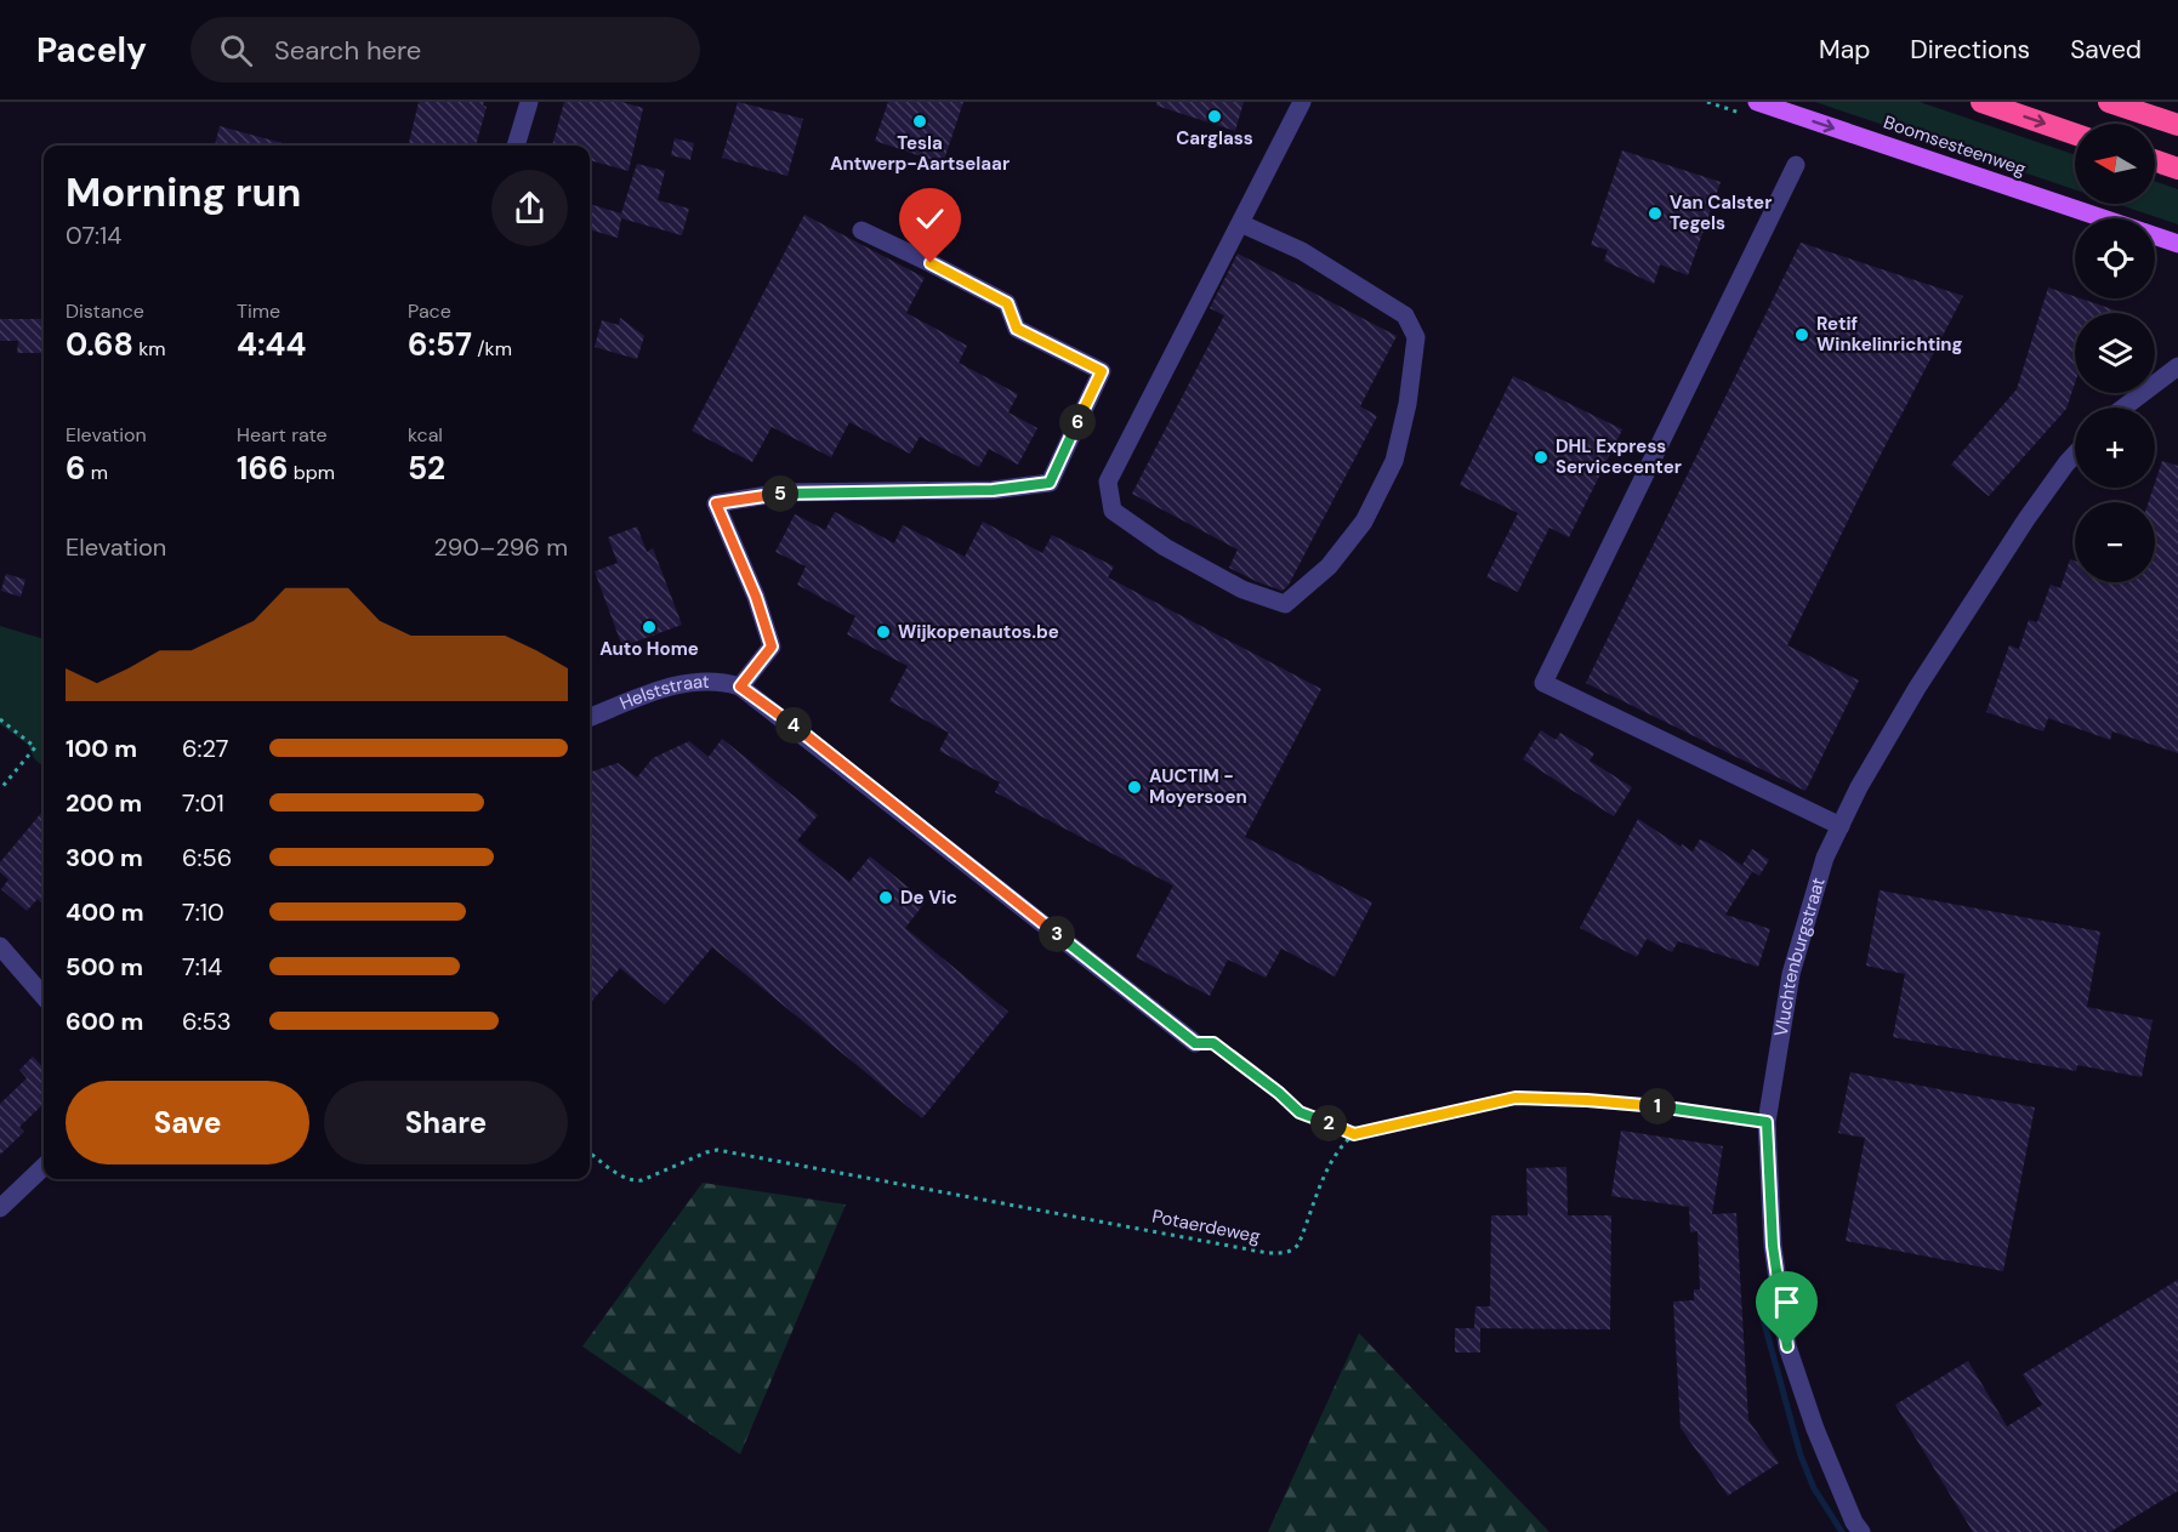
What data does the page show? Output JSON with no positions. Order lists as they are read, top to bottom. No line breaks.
{"streets":{"main road":["Boomsesteenweg"],"street":["Helststraat","Vluchtenburgstraat"],"path":["Potaerdeweg"]},"one_way":["Boomsesteenweg"],"places":["Carglass","Tesla Antwerp-Aartselaar","Van Calster Tegels","Retif Winkelinrichting","DHL Express Servicecenter","Auto Home","Wijkopenautos.be","AUCTIM - Moyersoen","De Vic"],"north":"left","page":{"header":"Pacely","search":"Search here","nav":["Map","Directions","Saved"],"map_buttons":["+","−"],"heading":["Morning run","07:14"],"stats":[["Distance","0.68 km"],["Time","4:44"],["Pace","6:57 /km"],["Elevation","6 m"],["Heart rate","166 bpm"],["kcal","52"]],"pins":["6","5","4","3","1","2"],"chart":["Elevation","290–296 m"],"list":[{"name":"100 m","note":"6:27"},{"name":"200 m","note":"7:01"},{"name":"300 m","note":"6:56"},{"name":"400 m","note":"7:10"},{"name":"500 m","note":"7:14"},{"name":"600 m","note":"6:53"}],"buttons":["Save","Share"]}}
